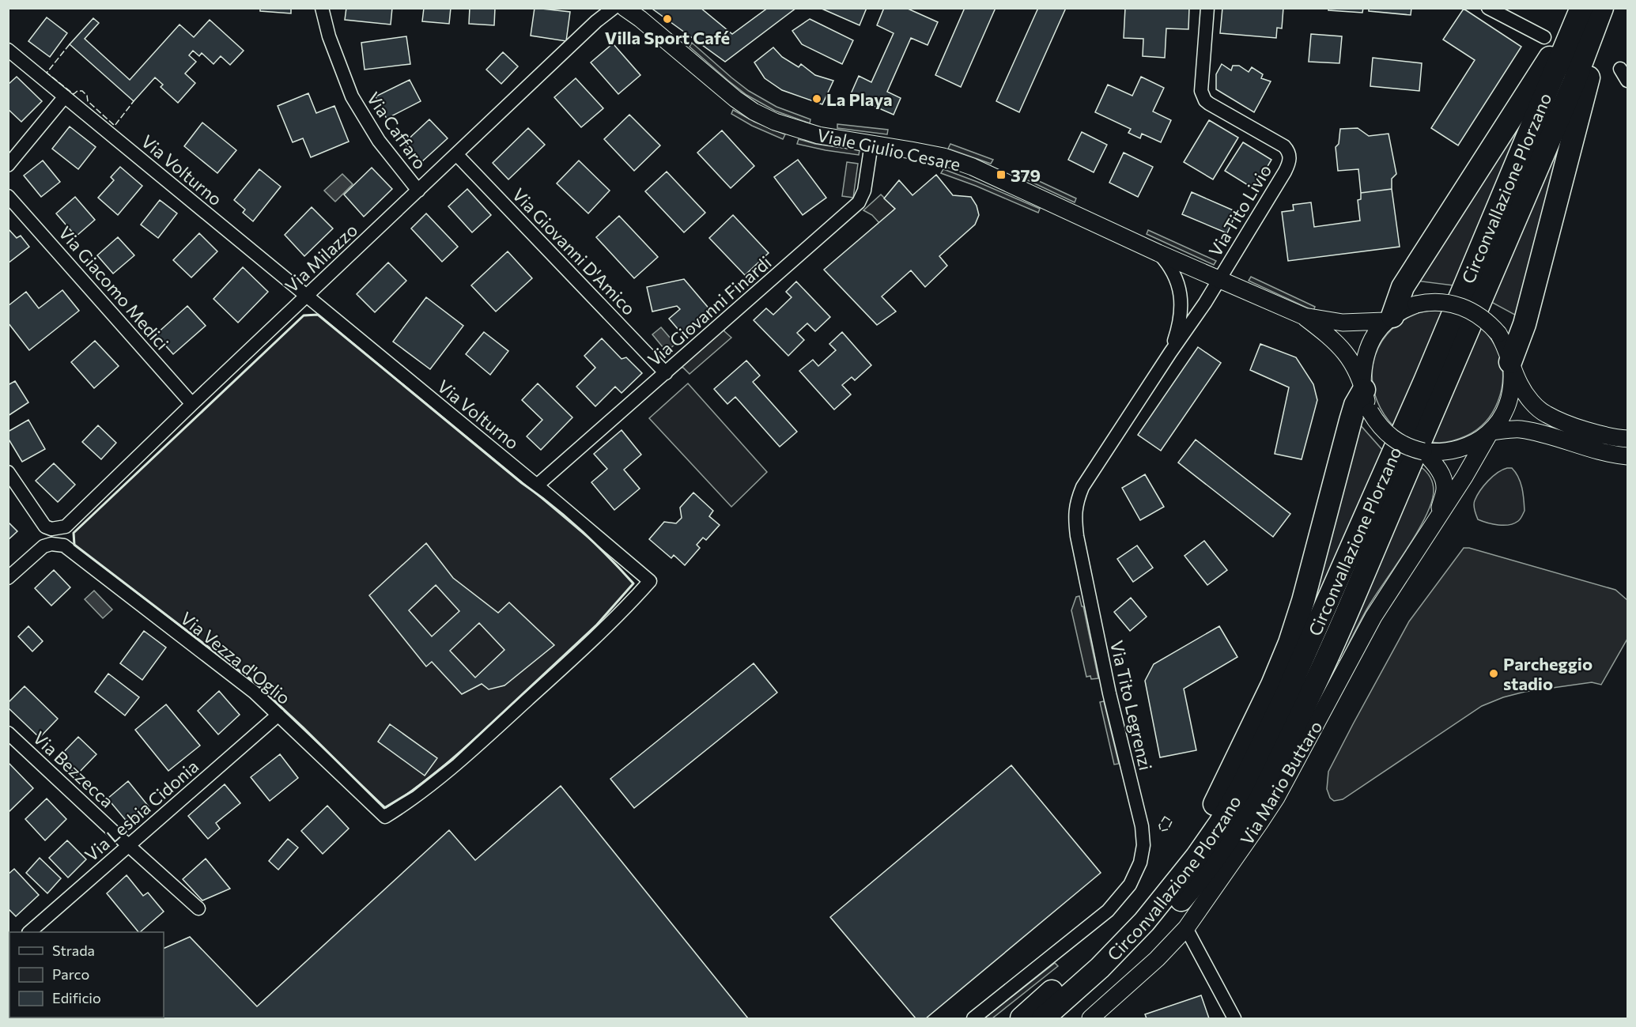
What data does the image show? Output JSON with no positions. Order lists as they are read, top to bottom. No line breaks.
{"streets":{"highway":["Circonvallazione Plorzano"],"street":["Via Caffaro","Viale Giulio Cesare","Via Volturno","Via Tito Livio","Via Giovanni D'Amico","Via Milazzo","Via Giacomo Medici","Via Giovanni Finardi","Via Vezza d'Oglio","Via Tito Legrenzi","Via Bezzecca","Via Mario Buttaro","Via Lesbia Cidonia"]},"crossings":[["Via Caffaro","Via Milazzo"],["Viale Giulio Cesare","Via Tito Livio"],["Viale Giulio Cesare","Via Giovanni Finardi"],["Viale Giulio Cesare","Via Tito Legrenzi"],["Viale Giulio Cesare","Via Mario Buttaro"],["Via Volturno","Via Milazzo"],["Via Volturno","Via Giovanni Finardi"],["Via Volturno","Via Vezza d'Oglio"],["Via Tito Livio","Via Tito Legrenzi"],["Via Giovanni D'Amico","Via Milazzo"],["Via Giovanni D'Amico","Via Giovanni Finardi"],["Via Milazzo","Via Giacomo Medici"],["Via Vezza d'Oglio","Via Lesbia Cidonia"],["Via Bezzecca","Via Lesbia Cidonia"]],"places":{"other":["Villa Sport Café","La Playa","Parcheggio stadio"],"transit":["379"]},"legend":["Strada","Parco","Edificio"]}
